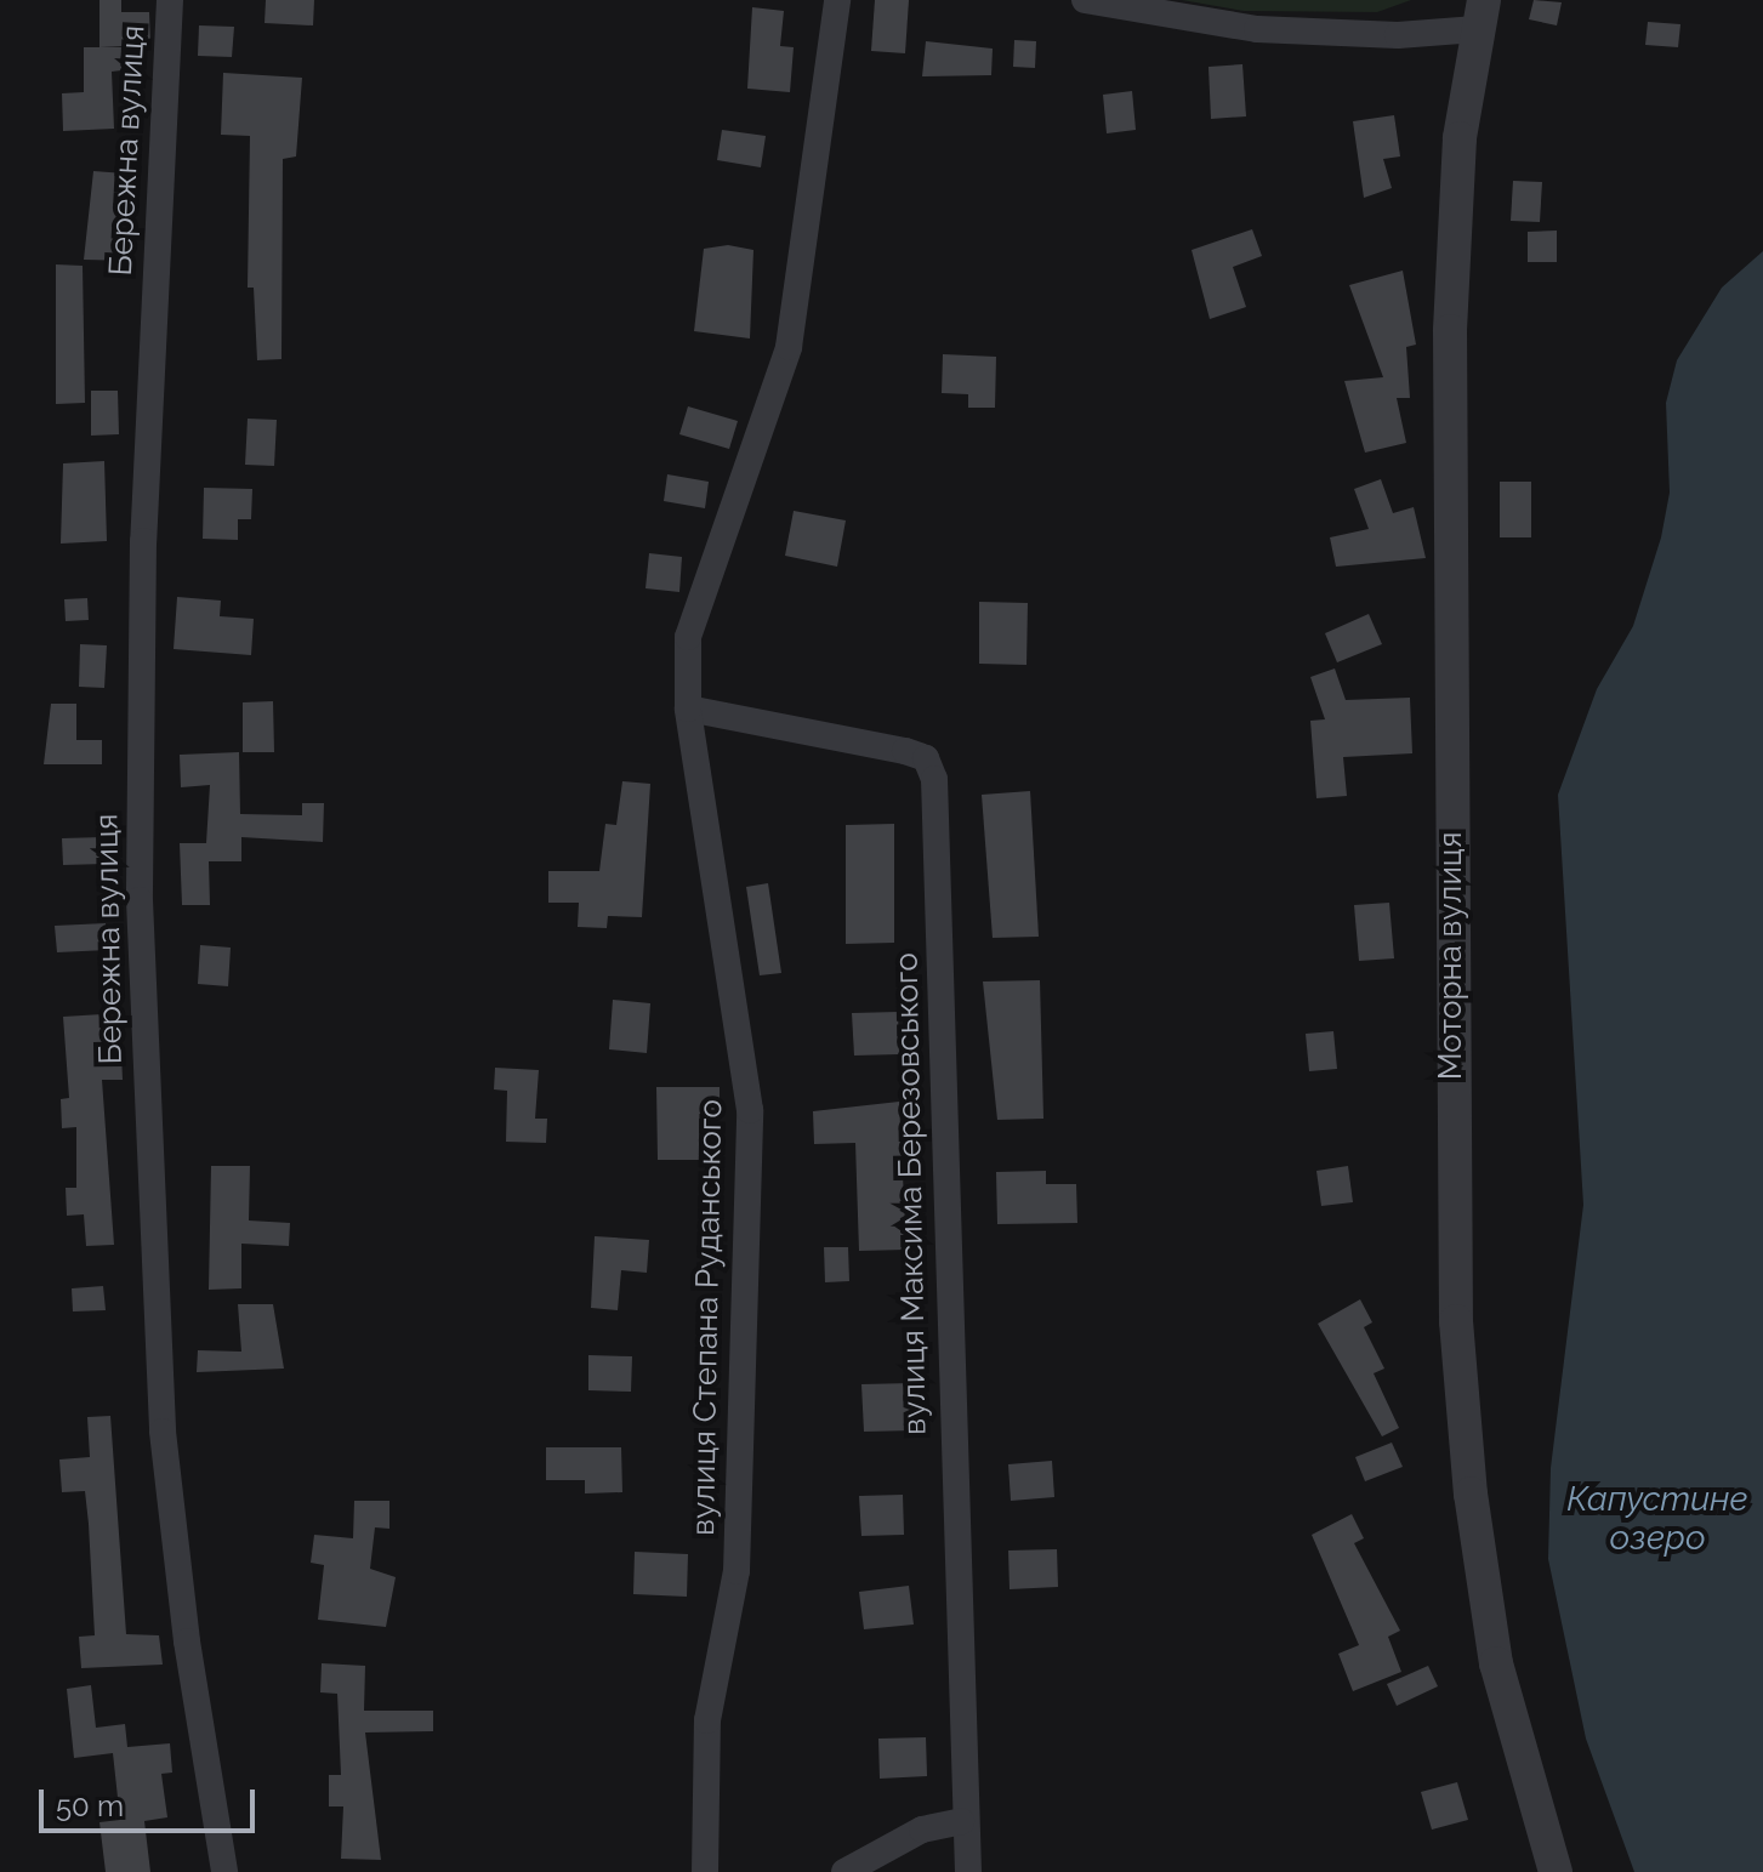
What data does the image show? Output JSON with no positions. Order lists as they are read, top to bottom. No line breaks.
{"streets":{"street":["Бережна вулиця","Моторна вулиця","вулиця Максима Березовського","вулиця Степана Руданського"]},"crossings":[["вулиця Максима Березовського","вулиця Степана Руданського"]],"water":["Капустине озеро"],"scale_bar":"50 m"}
